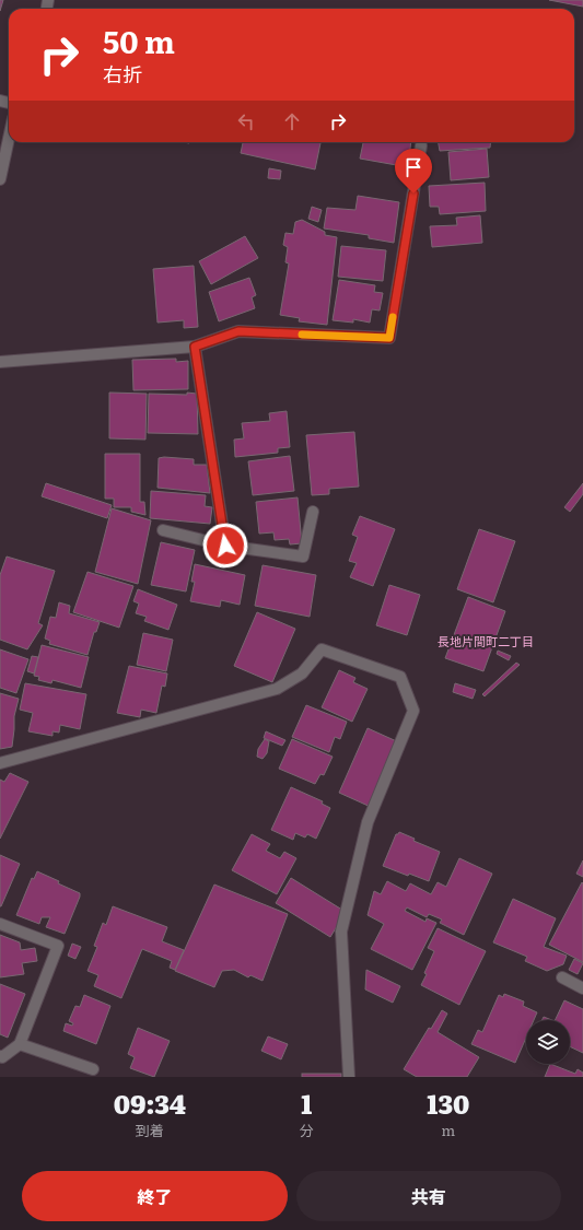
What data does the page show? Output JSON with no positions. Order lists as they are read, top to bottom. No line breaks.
{"districts":["長地片間町二丁目"],"page":{"turn":["50 m","右折"],"eta":["09:34","到着","1","分","130","m"],"buttons":["終了","共有"]}}
